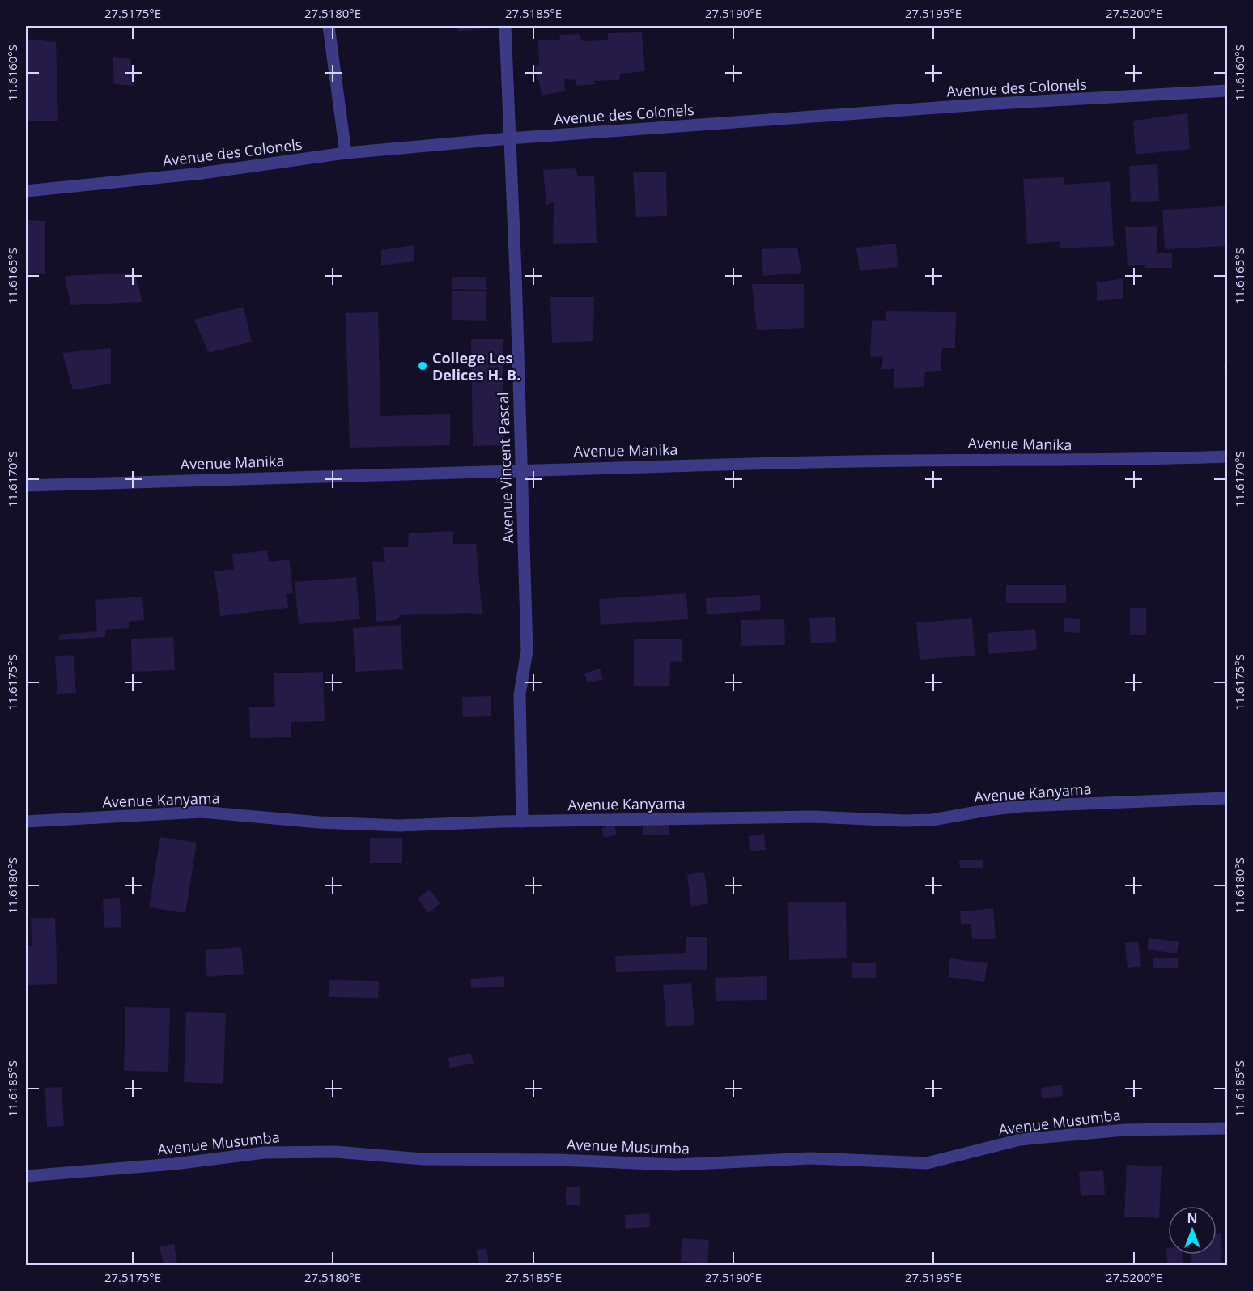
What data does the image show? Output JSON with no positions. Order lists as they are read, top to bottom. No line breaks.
{"streets":{"street":["Avenue des Colonels","Avenue Manika","Avenue Vincent Pascal","Avenue Kanyama","Avenue Musumba"]},"crossings":[["Avenue des Colonels","Avenue Vincent Pascal"],["Avenue Manika","Avenue Vincent Pascal"],["Avenue Vincent Pascal","Avenue Kanyama"]],"places":["College Les Delices H. B."],"north":"top","coordinates":["27.5175°E","27.5180°E","27.5185°E","27.5190°E","27.5195°E","27.5200°E","11.6160°S","11.6165°S","11.6170°S","11.6175°S","11.6180°S","11.6185°S"]}
